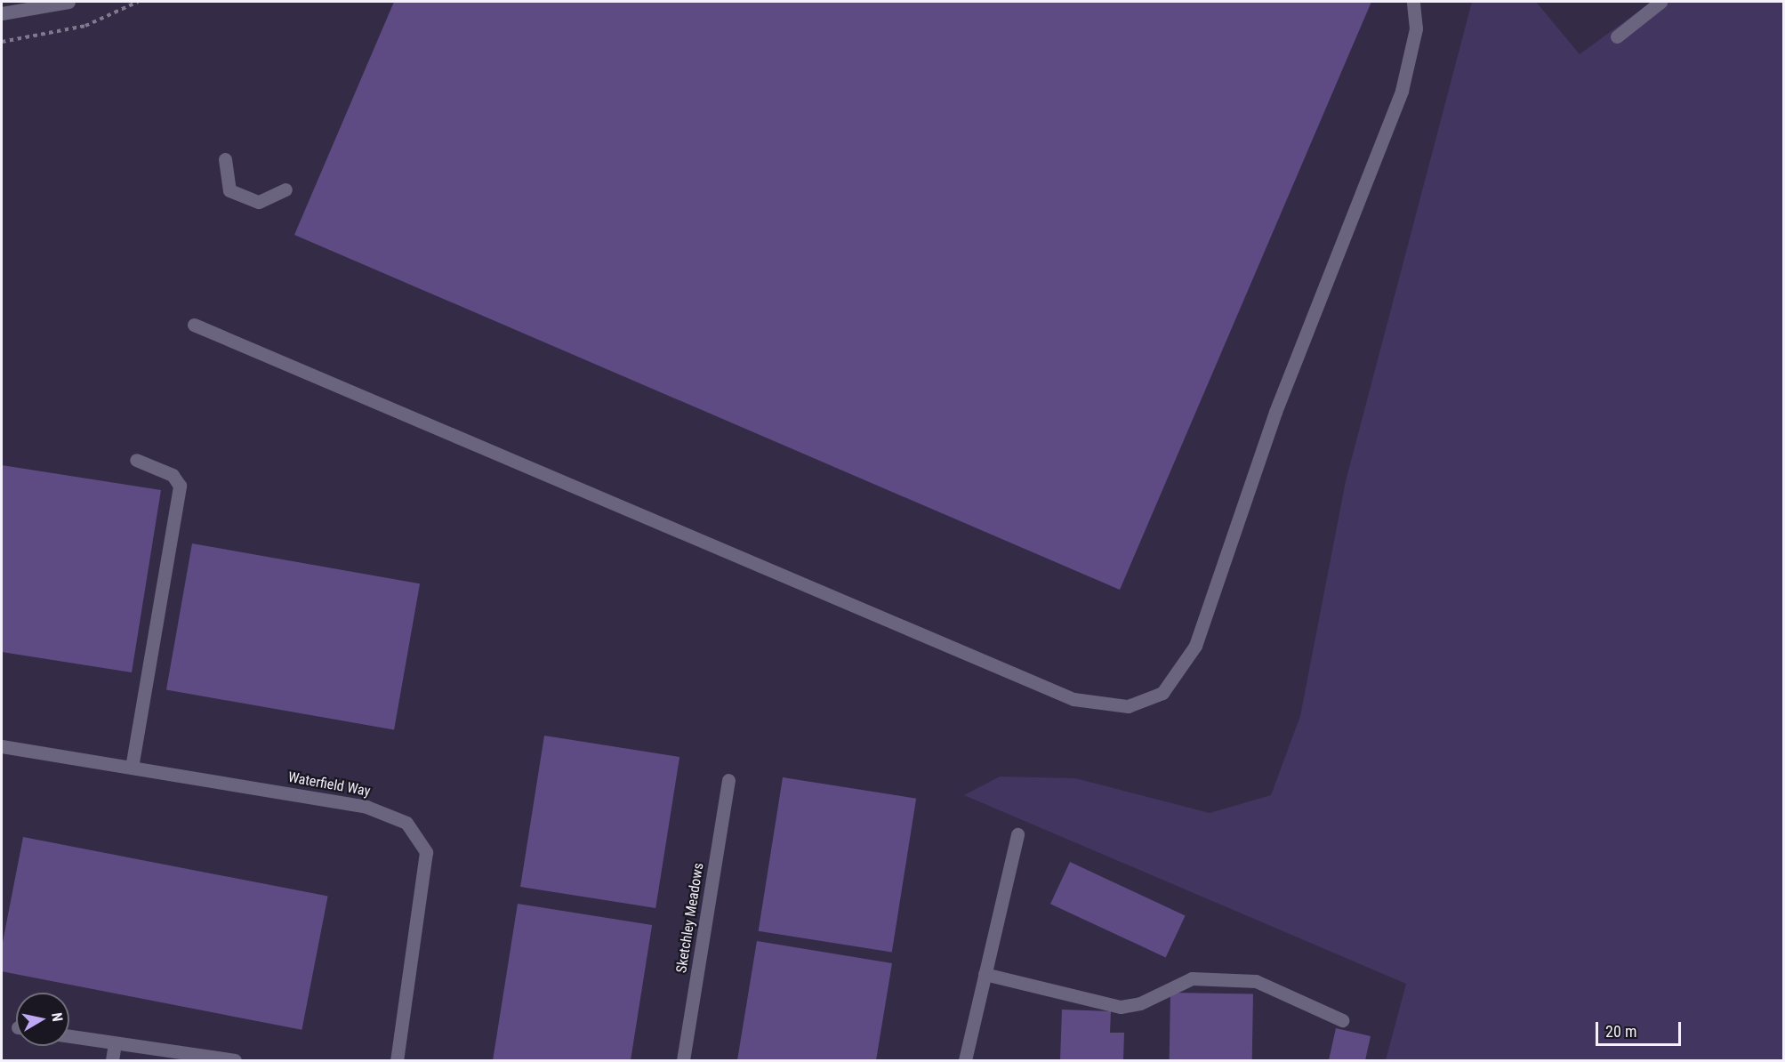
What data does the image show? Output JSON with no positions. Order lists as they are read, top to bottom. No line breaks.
{"streets":{"street":["Waterfield Way","Sketchley Meadows"]},"scale_bar":"20 m","north":"right"}
